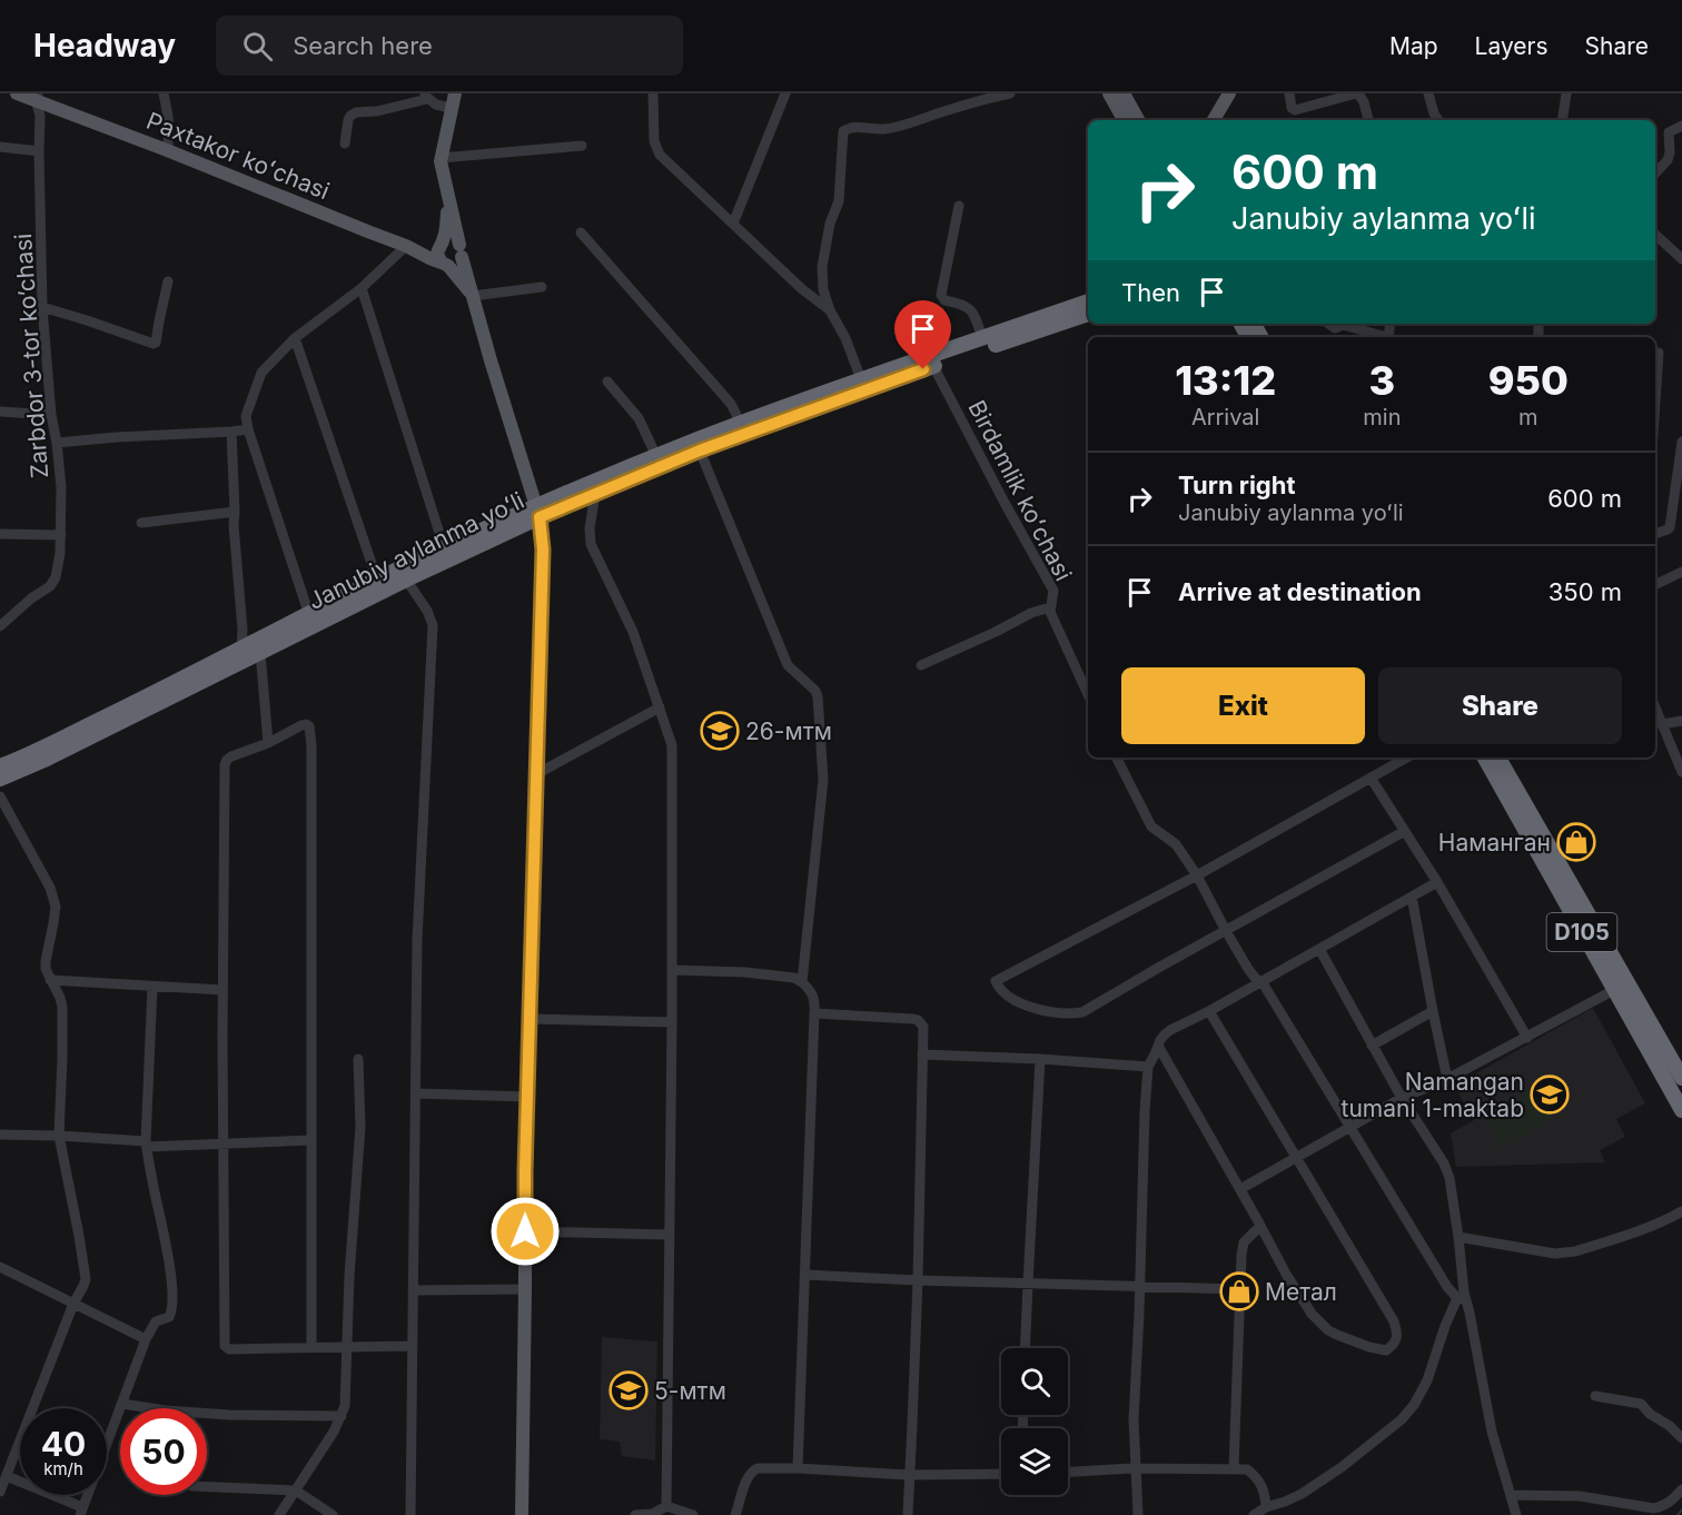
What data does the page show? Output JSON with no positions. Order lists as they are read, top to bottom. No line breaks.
{"streets":{"highway":["Janubiy aylanma yoʻli","D105"],"main road":["Paxtakor koʻchasi"],"street":["Zarbdor 3-tor koʼchasi","Birdamlik koʻchasi"]},"crossings":[["Paxtakor koʻchasi","Zarbdor 3-tor koʼchasi"],["Birdamlik koʻchasi","Janubiy aylanma yoʻli"]],"places":{"school or university":["26-мтм","Namangan tumani 1-maktab","5-мтм"],"shop":["Наманган","Метал"]},"page":{"header":"Headway","search":"Search here","nav":["Map","Layers","Share"],"turn":["600 m","Janubiy aylanma yoʻli"],"then":"Then","eta":["13:12","Arrival","3","min","950","m"],"list":[{"name":"Turn right","note":"Janubiy aylanma yoʻli","value":"600 m"},{"name":"Arrive at destination","value":"350 m"}],"buttons":["Exit","Share"],"speed":"40 km/h","limit":"50"}}
